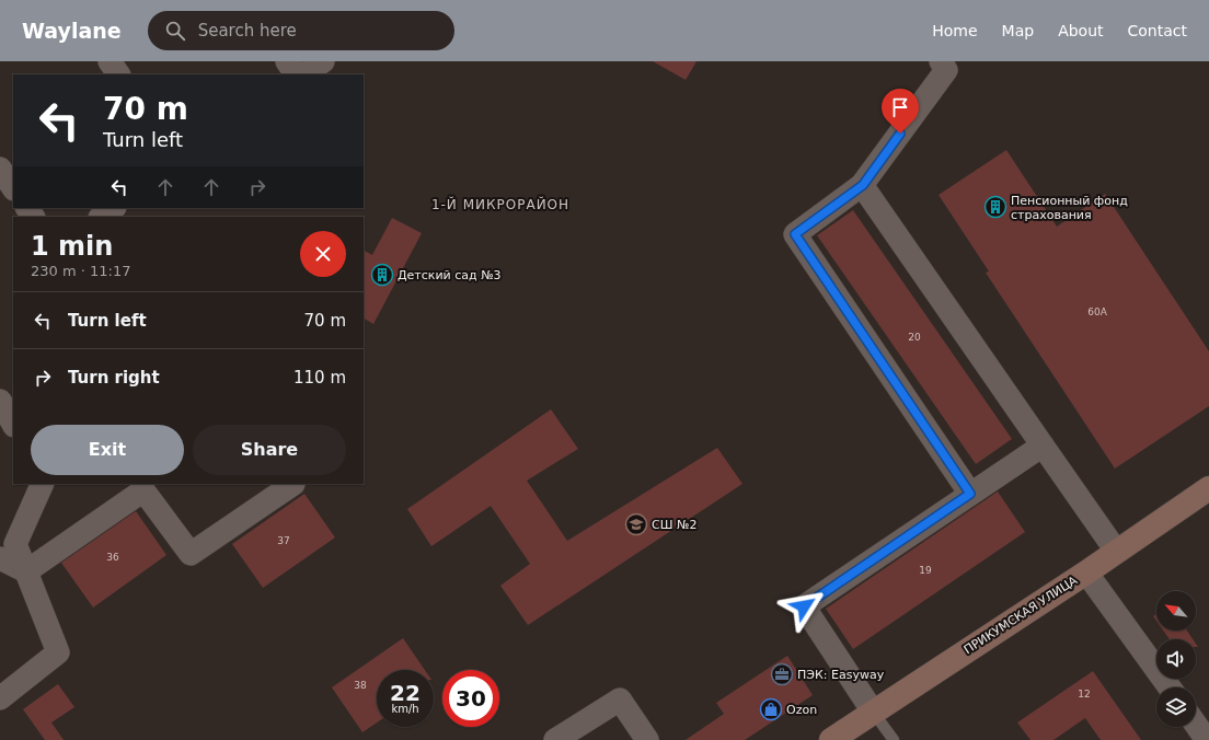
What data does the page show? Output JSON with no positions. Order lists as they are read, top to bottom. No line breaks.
{"streets":{"main road":["ПРИКУМСКАЯ УЛИЦА"]},"districts":["1-Й МИКРОРАЙОН"],"places":{"building":["Пенсионный фонд страхования","Детский сад №3"],"school or university":["СШ №2"],"office":["ПЭК: Easyway"],"shop":["Ozon"]},"house_numbers":["60А","20","37","36","19","38","12"],"north":"top left","page":{"header":"Waylane","search":"Search here","nav":["Home","Map","About","Contact"],"turn":["70 m","Turn left"],"heading":["1 min","230 m · 11:17"],"list":[{"name":"Turn left","value":"70 m"},{"name":"Turn right","value":"110 m"}],"buttons":["Exit","Share"],"speed":"22 km/h","limit":"30"}}
